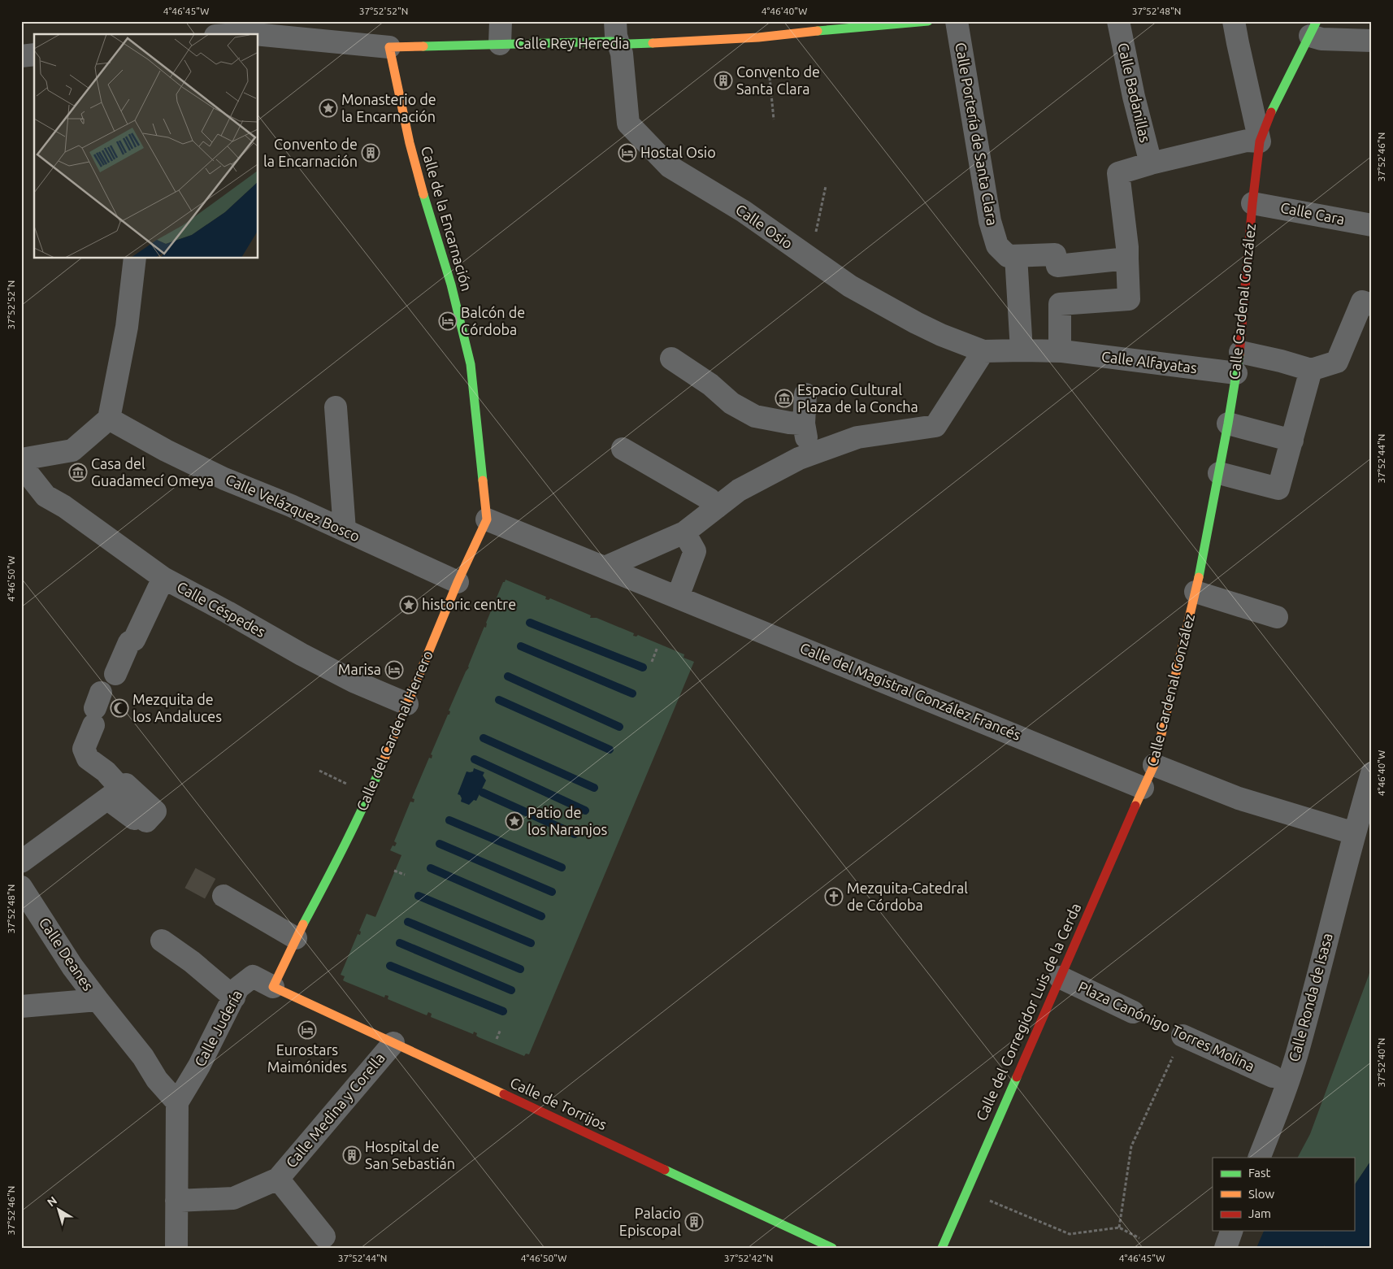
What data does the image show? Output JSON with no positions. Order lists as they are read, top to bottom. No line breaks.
{"streets":{"street":["Calle Rey Heredia","Calle Badanillas","Calle Portería de Santa Clara","Calle Cara","Calle de la Encarnación","Calle Osio","Calle Cardenal González","Calle Alfayatas","Calle Velázquez Bosco","Calle Céspedes","Calle del Magistral González Francés","Calle del Cardenal Herrero","Calle Deanes","Calle Ronda de Isasa","Calle del Corregidor Luis de la Cerda","Plaza Canónigo Torres Molina","Calle Judería","Calle de Torrijos","Calle Medina y Corella"]},"crossings":[["Calle Rey Heredia","Calle de la Encarnación"],["Calle Rey Heredia","Calle Osio"],["Calle Cara","Calle Cardenal González"],["Calle de la Encarnación","Calle del Magistral González Francés"],["Calle de la Encarnación","Calle del Cardenal Herrero"],["Calle Osio","Calle Alfayatas"],["Calle Cardenal González","Calle Alfayatas"],["Calle Cardenal González","Calle del Magistral González Francés"],["Calle Cardenal González","Calle del Corregidor Luis de la Cerda"],["Calle Velázquez Bosco","Calle del Cardenal Herrero"],["Calle Céspedes","Calle del Cardenal Herrero"],["Calle del Magistral González Francés","Calle del Cardenal Herrero"],["Calle del Magistral González Francés","Calle del Corregidor Luis de la Cerda"],["Calle del Cardenal Herrero","Calle Judería"],["Calle del Cardenal Herrero","Calle de Torrijos"],["Calle Deanes","Calle Judería"],["Calle del Corregidor Luis de la Cerda","Plaza Canónigo Torres Molina"],["Calle Judería","Calle de Torrijos"],["Calle de Torrijos","Calle Medina y Corella"]],"places":{"building":["Convento de Santa Clara","Convento de la Encarnación","Hospital de San Sebastián","Palacio Episcopal"],"place":["Monasterio de la Encarnación","historic centre","Patio de los Naranjos"],"hotel":["Hostal Osio","Balcón de Córdoba","Marisa","Eurostars Maimónides"],"museum":["Espacio Cultural Plaza de la Concha","Casa del Guadamecí Omeya"],"mosque":["Mezquita de los Andaluces"],"church":["Mezquita-Catedral de Córdoba"]},"legend":["Fast","Slow","Jam"],"north":"top left","coordinates":["4°46'45\"W","37°52'52\"N","4°46'40\"W","37°52'48\"N","37°52'46\"N","37°52'44\"N","4°46'50\"W","37°52'40\"N","37°52'42\"N"]}
